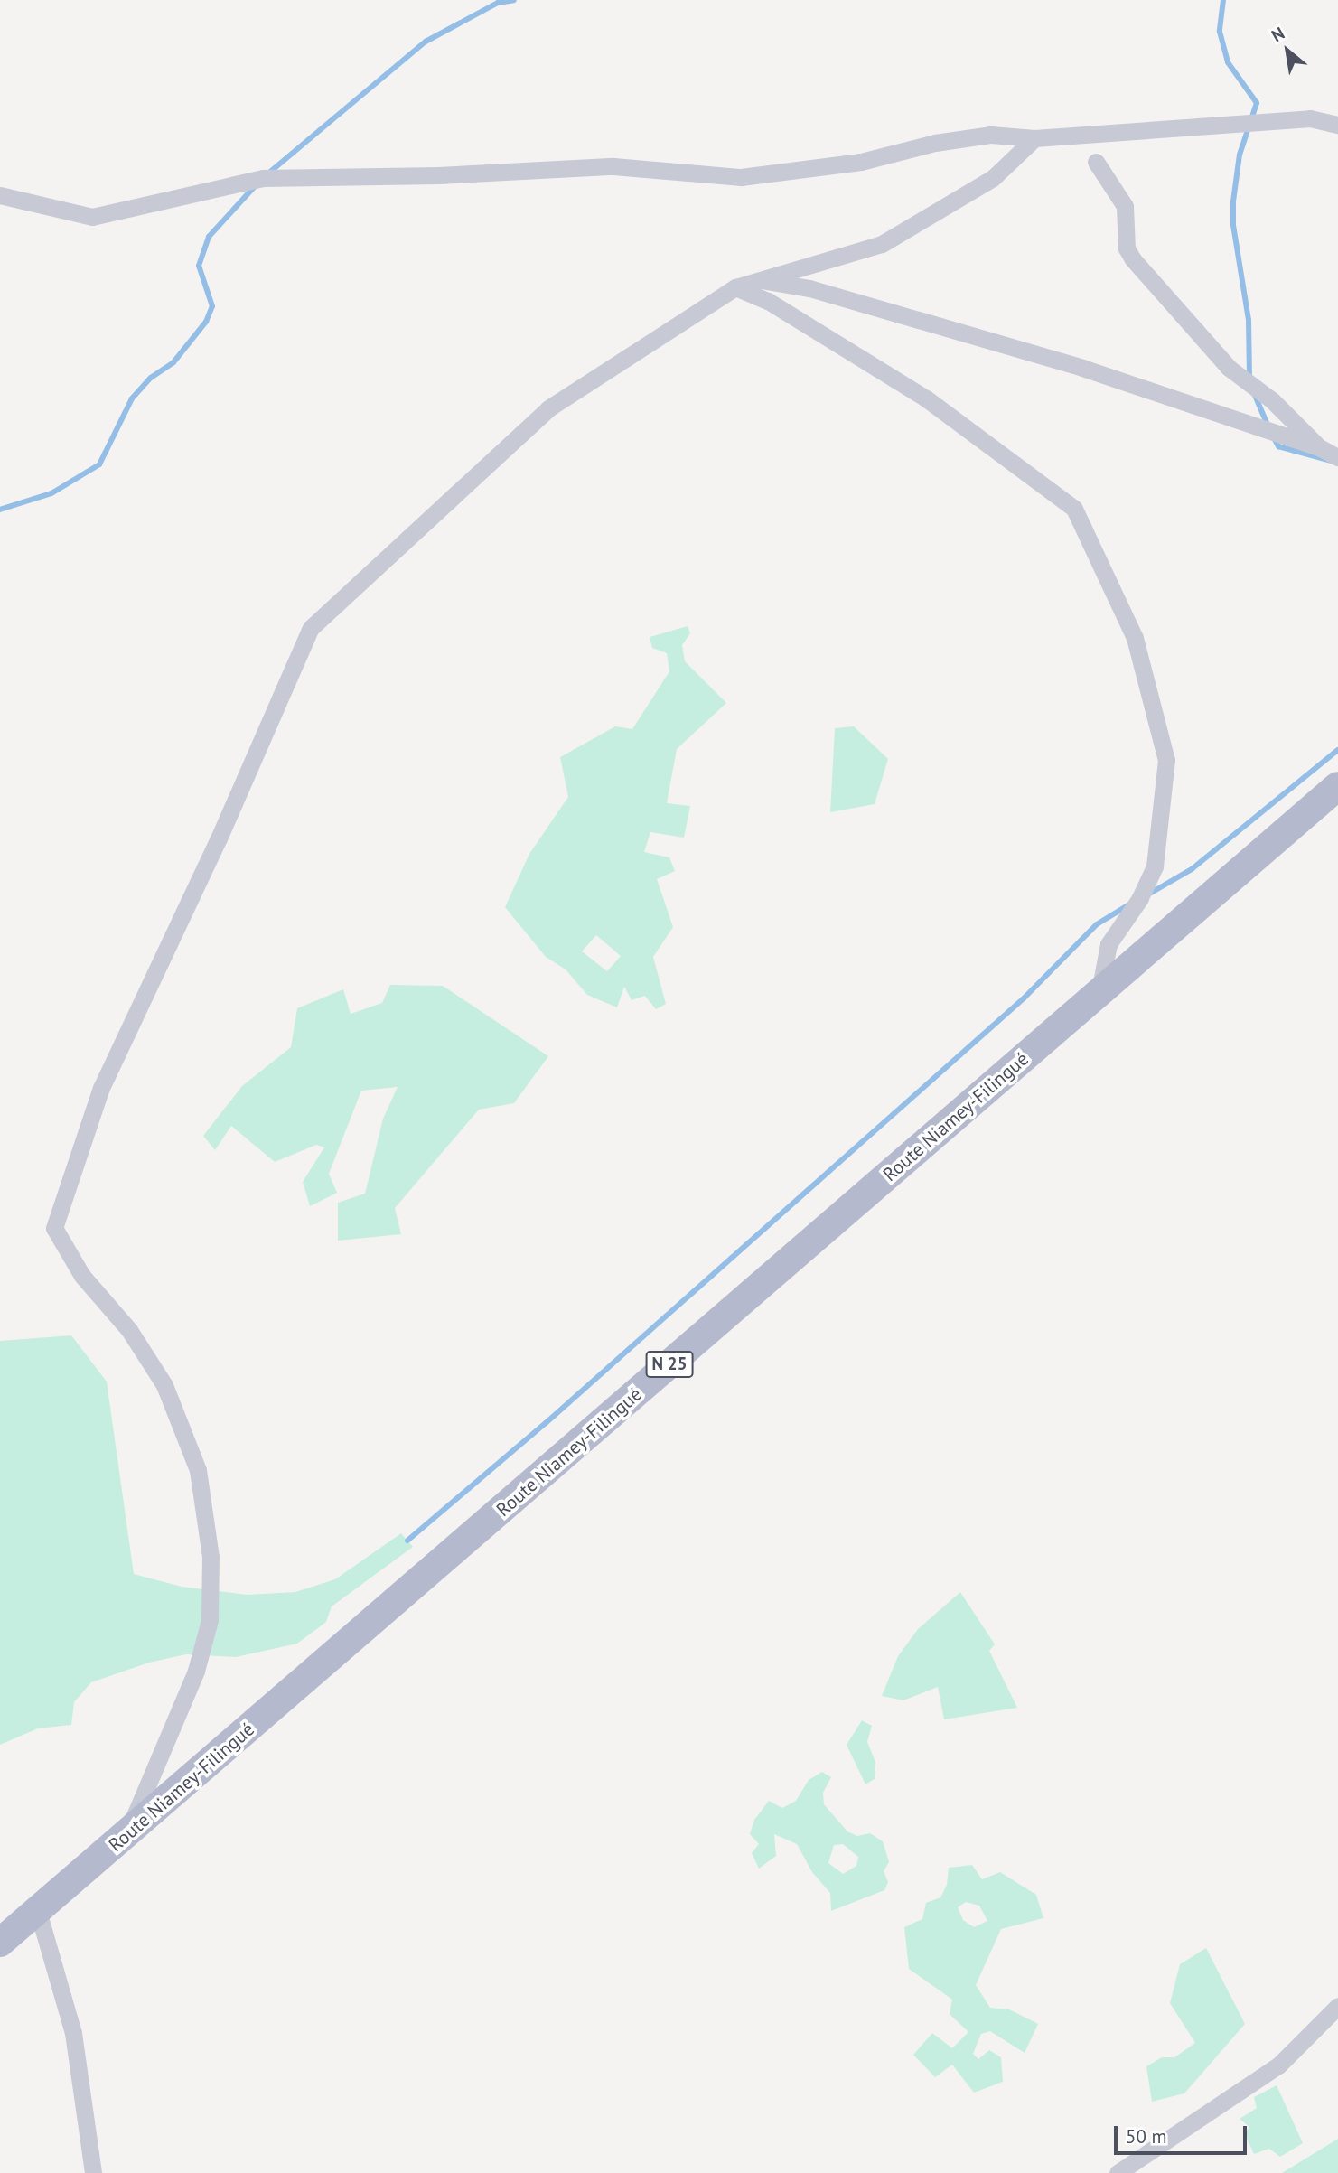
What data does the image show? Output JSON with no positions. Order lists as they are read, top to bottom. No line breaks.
{"streets":{"main road":["Route Niamey-Filingué","N 25"]},"scale_bar":"50 m","north":"top left"}
